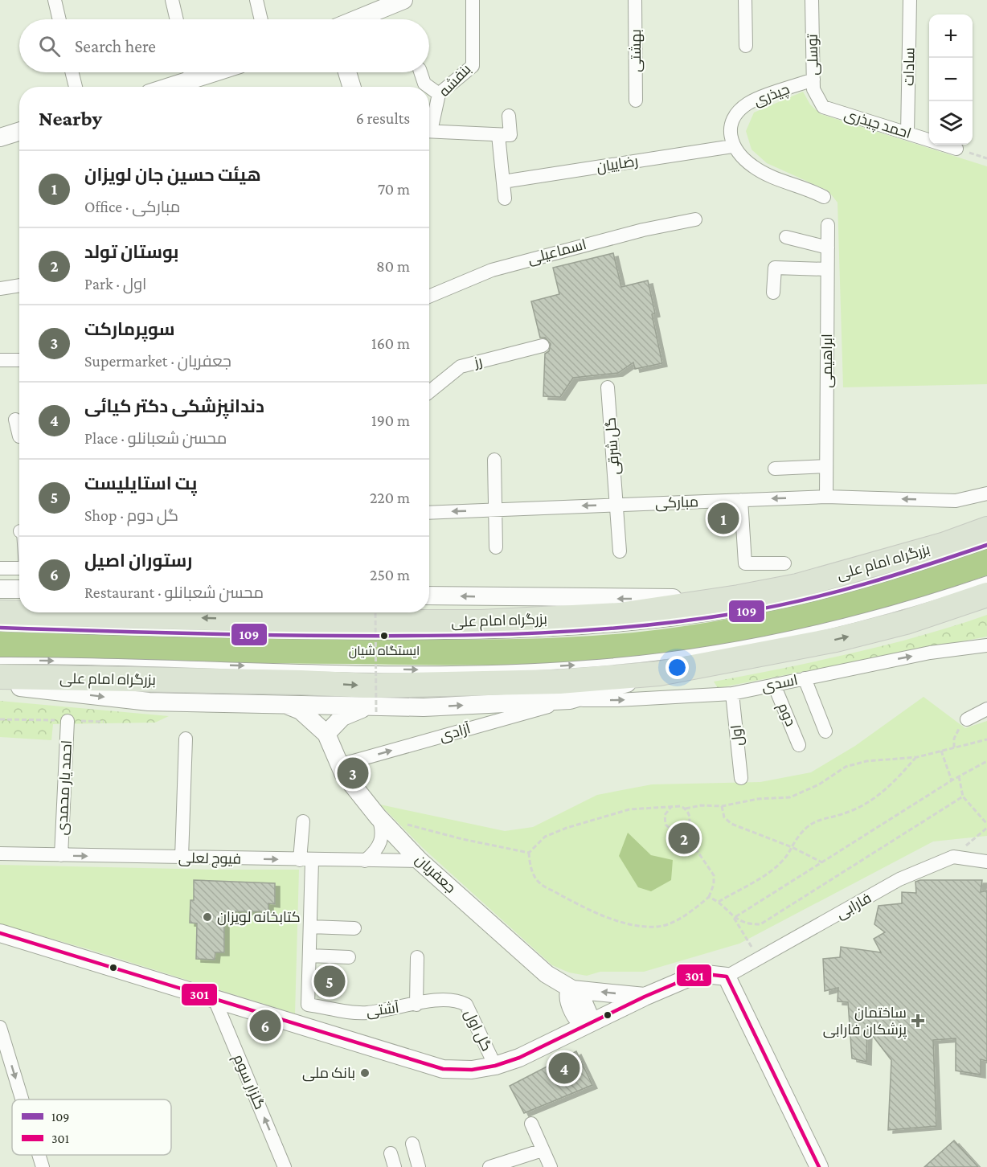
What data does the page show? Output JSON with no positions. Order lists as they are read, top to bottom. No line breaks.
{"streets":{"highway":["بزرگراه امام علی"],"main road":["جعفریان"],"street":["بهشتی","توسلی","سادات","بنفشه","چیذری","احمد چیذری","رضاییان","اسماعیلی","ابراهیمی","رز","گل شرقی","مبارکی","اسدی","دوم","آزادی","اول","احمد یار محمدی","فیوج لعلی","فارابی","آشتی","گل اول","گلزار سوم"]},"crossings":[["توسلی","چیذری"],["توسلی","احمد چیذری"],["سادات","احمد چیذری"],["چیذری","رضاییان"],["ابراهیمی","مبارکی"],["گل شرقی","مبارکی"],["اسدی","دوم"],["اسدی","آزادی"],["اسدی","اول"],["آزادی","جعفریان"],["احمد یار محمدی","فیوج لعلی"],["فیوج لعلی","جعفریان"],["آشتی","گل اول"]],"one_way":["مبارکی","اسدی","آزادی","فیوج لعلی","گلزار سوم"],"places":{"other":["ایستگاه شیان","کتابخانه لویزان","بانک ملی"],"health":["ساختمان پزشکان فارابی"]},"lines":["transit line 109","transit line 301"],"legend":["109","301"],"page":{"map_buttons":["+","−"],"search":"Search here","heading":["Nearby","6 results"],"list":[{"mark":"1","name":"هیئت حسین جان لویزان","note":"Office · مبارکی","value":"70 m"},{"mark":"2","name":"بوستان تولد","note":"Park · اول","value":"80 m"},{"mark":"3","name":"سوپرمارکت","note":"Supermarket · جعفریان","value":"160 m"},{"mark":"4","name":"دندانپزشکی دکتر کیائی","note":"Place · محسن شعبانلو","value":"190 m"},{"mark":"5","name":"پت استایلیست","note":"Shop · گل دوم","value":"220 m"},{"mark":"6","name":"رستوران اصیل","note":"Restaurant · محسن شعبانلو","value":"250 m"}],"pins":["1","3","2","5","6","4"]}}
